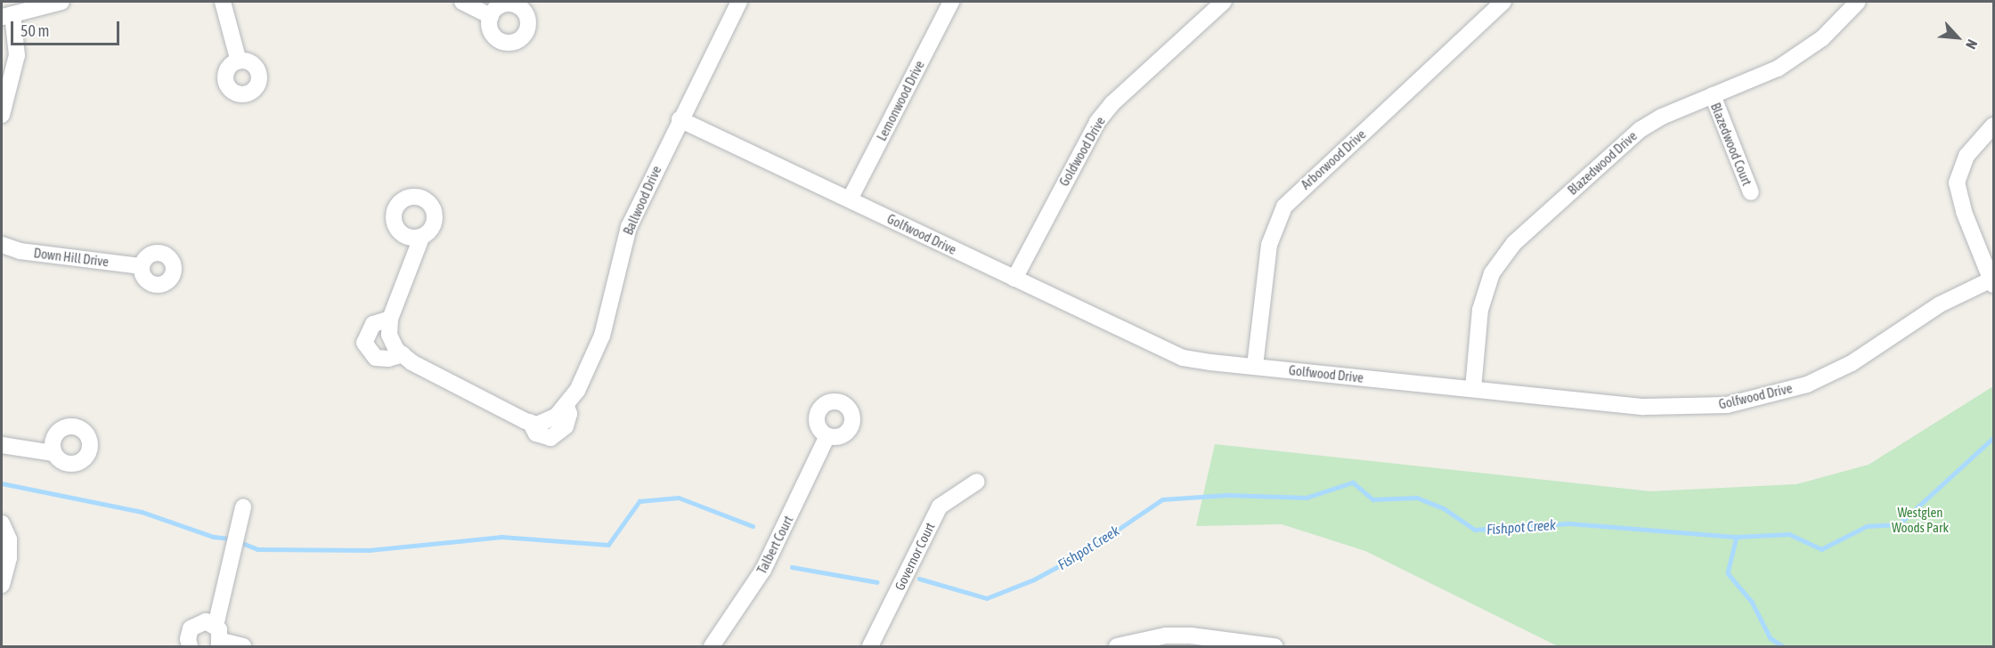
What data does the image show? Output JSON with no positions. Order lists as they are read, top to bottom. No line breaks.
{"streets":{"street":["Lemonwood Drive","Blazedwood Court","Goldwood Drive","Arborwood Drive","Blazedwood Drive","Ballwood Drive","Golfwood Drive","Down Hill Drive","Talbert Court","Governor Court"]},"crossings":[["Lemonwood Drive","Golfwood Drive"],["Blazedwood Court","Blazedwood Drive"],["Goldwood Drive","Golfwood Drive"],["Arborwood Drive","Golfwood Drive"],["Blazedwood Drive","Golfwood Drive"],["Ballwood Drive","Golfwood Drive"]],"water":["Fishpot Creek"],"parks":["Westglen Woods Park"],"scale_bar":"50 m","north":"bottom right"}
